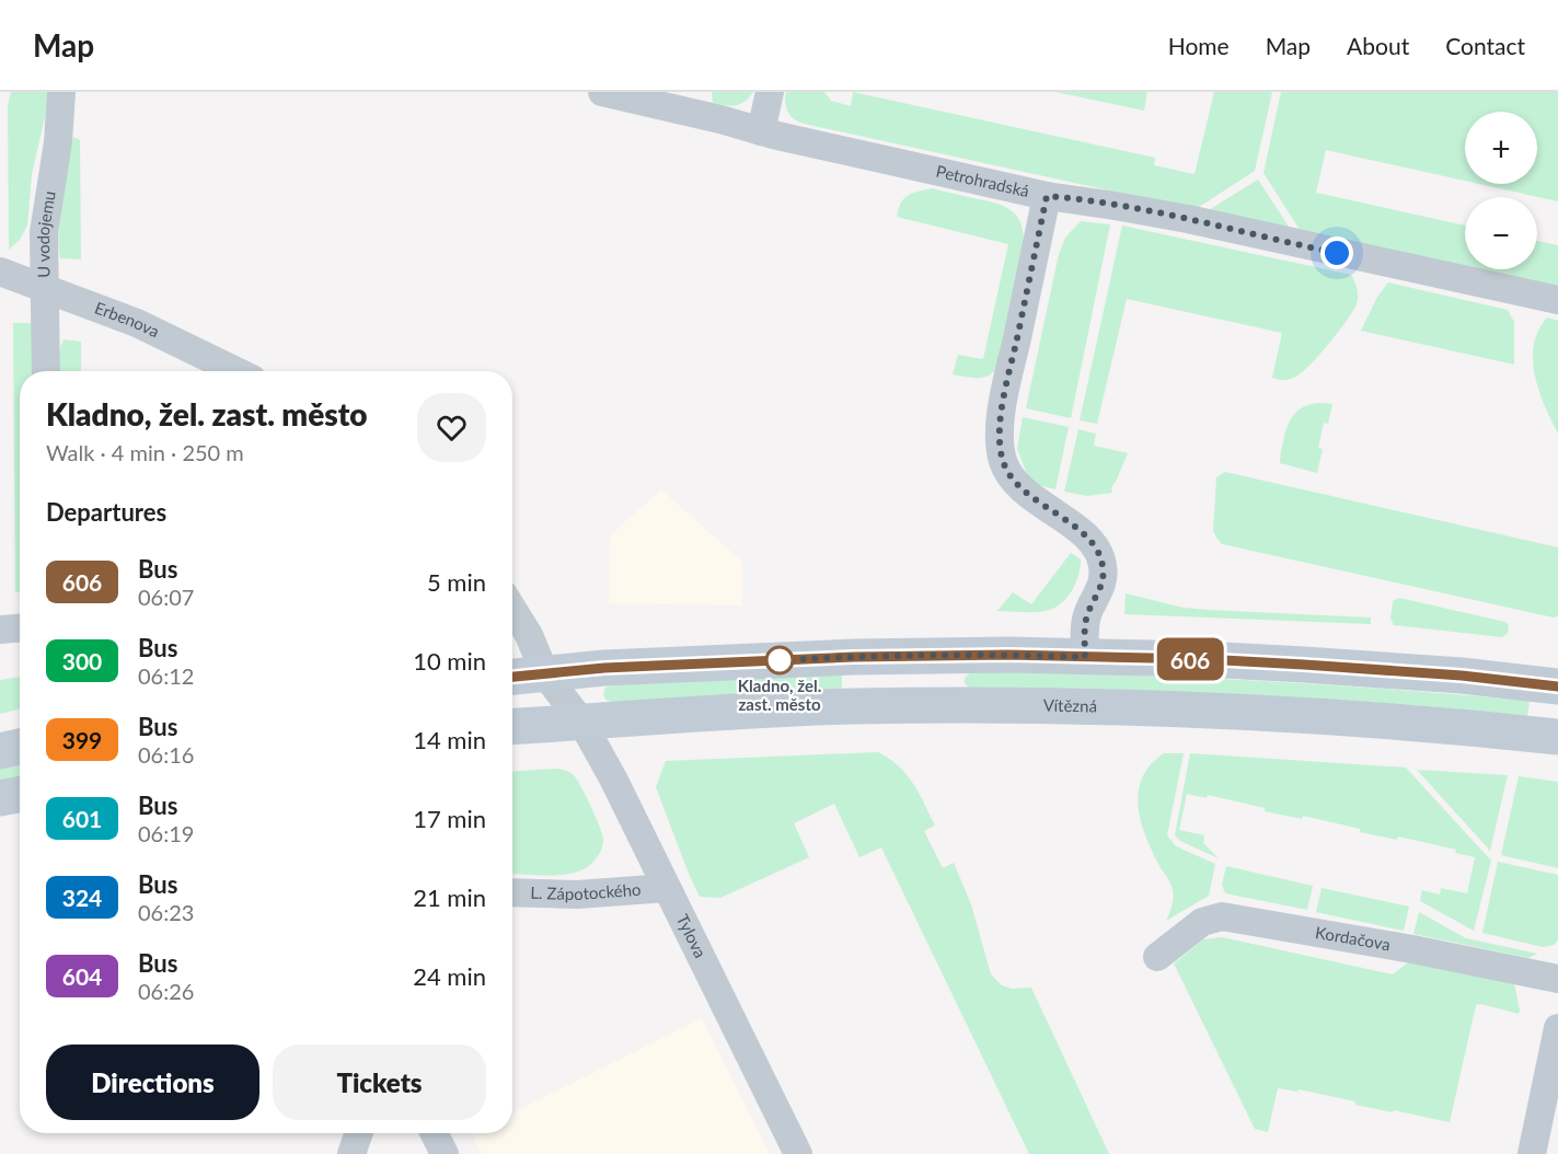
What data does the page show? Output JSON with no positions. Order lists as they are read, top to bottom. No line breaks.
{"streets":{"main road":["Vítězná"],"street":["Petrohradská","U vodojemu","Erbenova","L. Zápotockého","Tylova","Kordačova"]},"crossings":[["U vodojemu","Erbenova"],["Vítězná","Tylova"],["L. Zápotockého","Tylova"]],"places":["Kladno, žel. zast. město"],"lines":["bus line 606"],"page":{"header":"Map","nav":["Home","Map","About","Contact"],"on_map":"606","map_buttons":["+","−"],"heading":[["Kladno, žel. zast. město","Walk · 4 min · 250 m"],"Departures"],"list":[{"mark":"606","name":"Bus","note":"06:07","value":"5 min"},{"mark":"300","name":"Bus","note":"06:12","value":"10 min"},{"mark":"399","name":"Bus","note":"06:16","value":"14 min"},{"mark":"601","name":"Bus","note":"06:19","value":"17 min"},{"mark":"324","name":"Bus","note":"06:23","value":"21 min"},{"mark":"604","name":"Bus","note":"06:26","value":"24 min"}],"buttons":["Directions","Tickets"]}}
